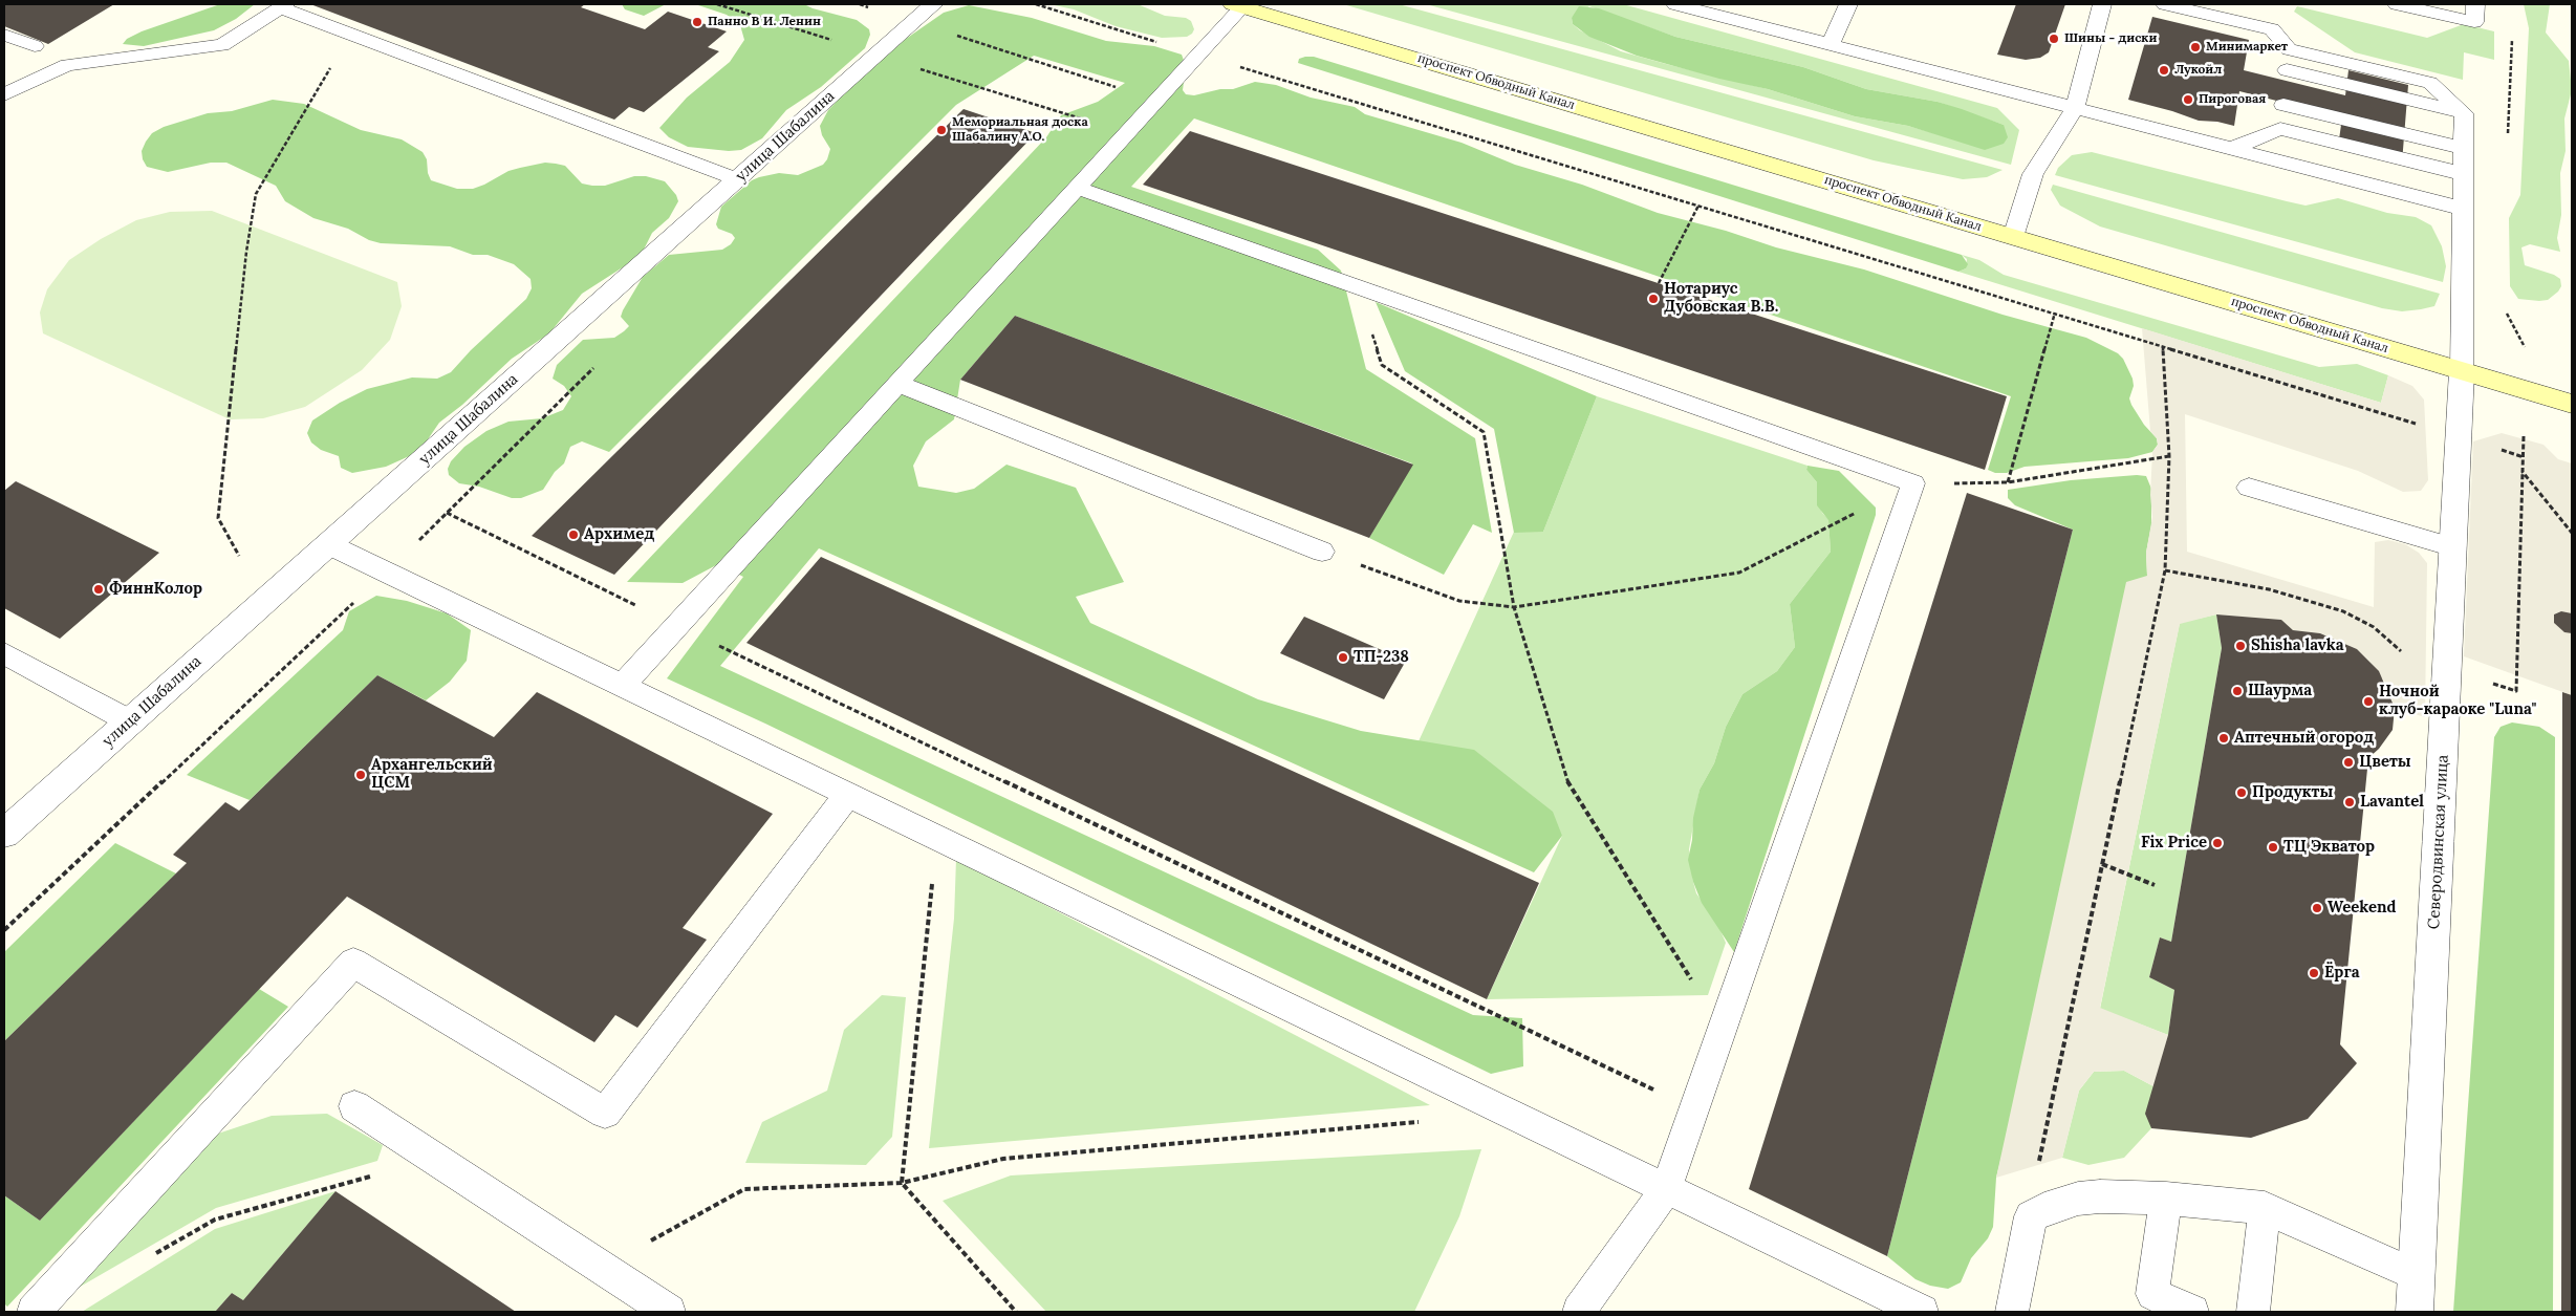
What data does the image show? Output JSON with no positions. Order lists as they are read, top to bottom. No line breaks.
{"streets":{"main road":["проспект Обводный Канал"],"street":["улица Шабалина","Северодвинская улица"]},"crossings":[["проспект Обводный Канал","Северодвинская улица"]],"places":["Панно В И. Ленин","Шины - диски","Минимаркет","Лукойл","Пироговая","Мемориальная доска Шабалину А.О.","Нотариус Дубовская В.В.","Архимед","ФиннКолор","Shisha lavka","ТП-238","Шаурма","Ночной клуб-караоке \"Luna\"","Аптечный огород","Цветы","Архангельский ЦСМ","Продукты","Lavantel","Fix Price","ТЦ Экватор","Weekend","Ёрга"]}
